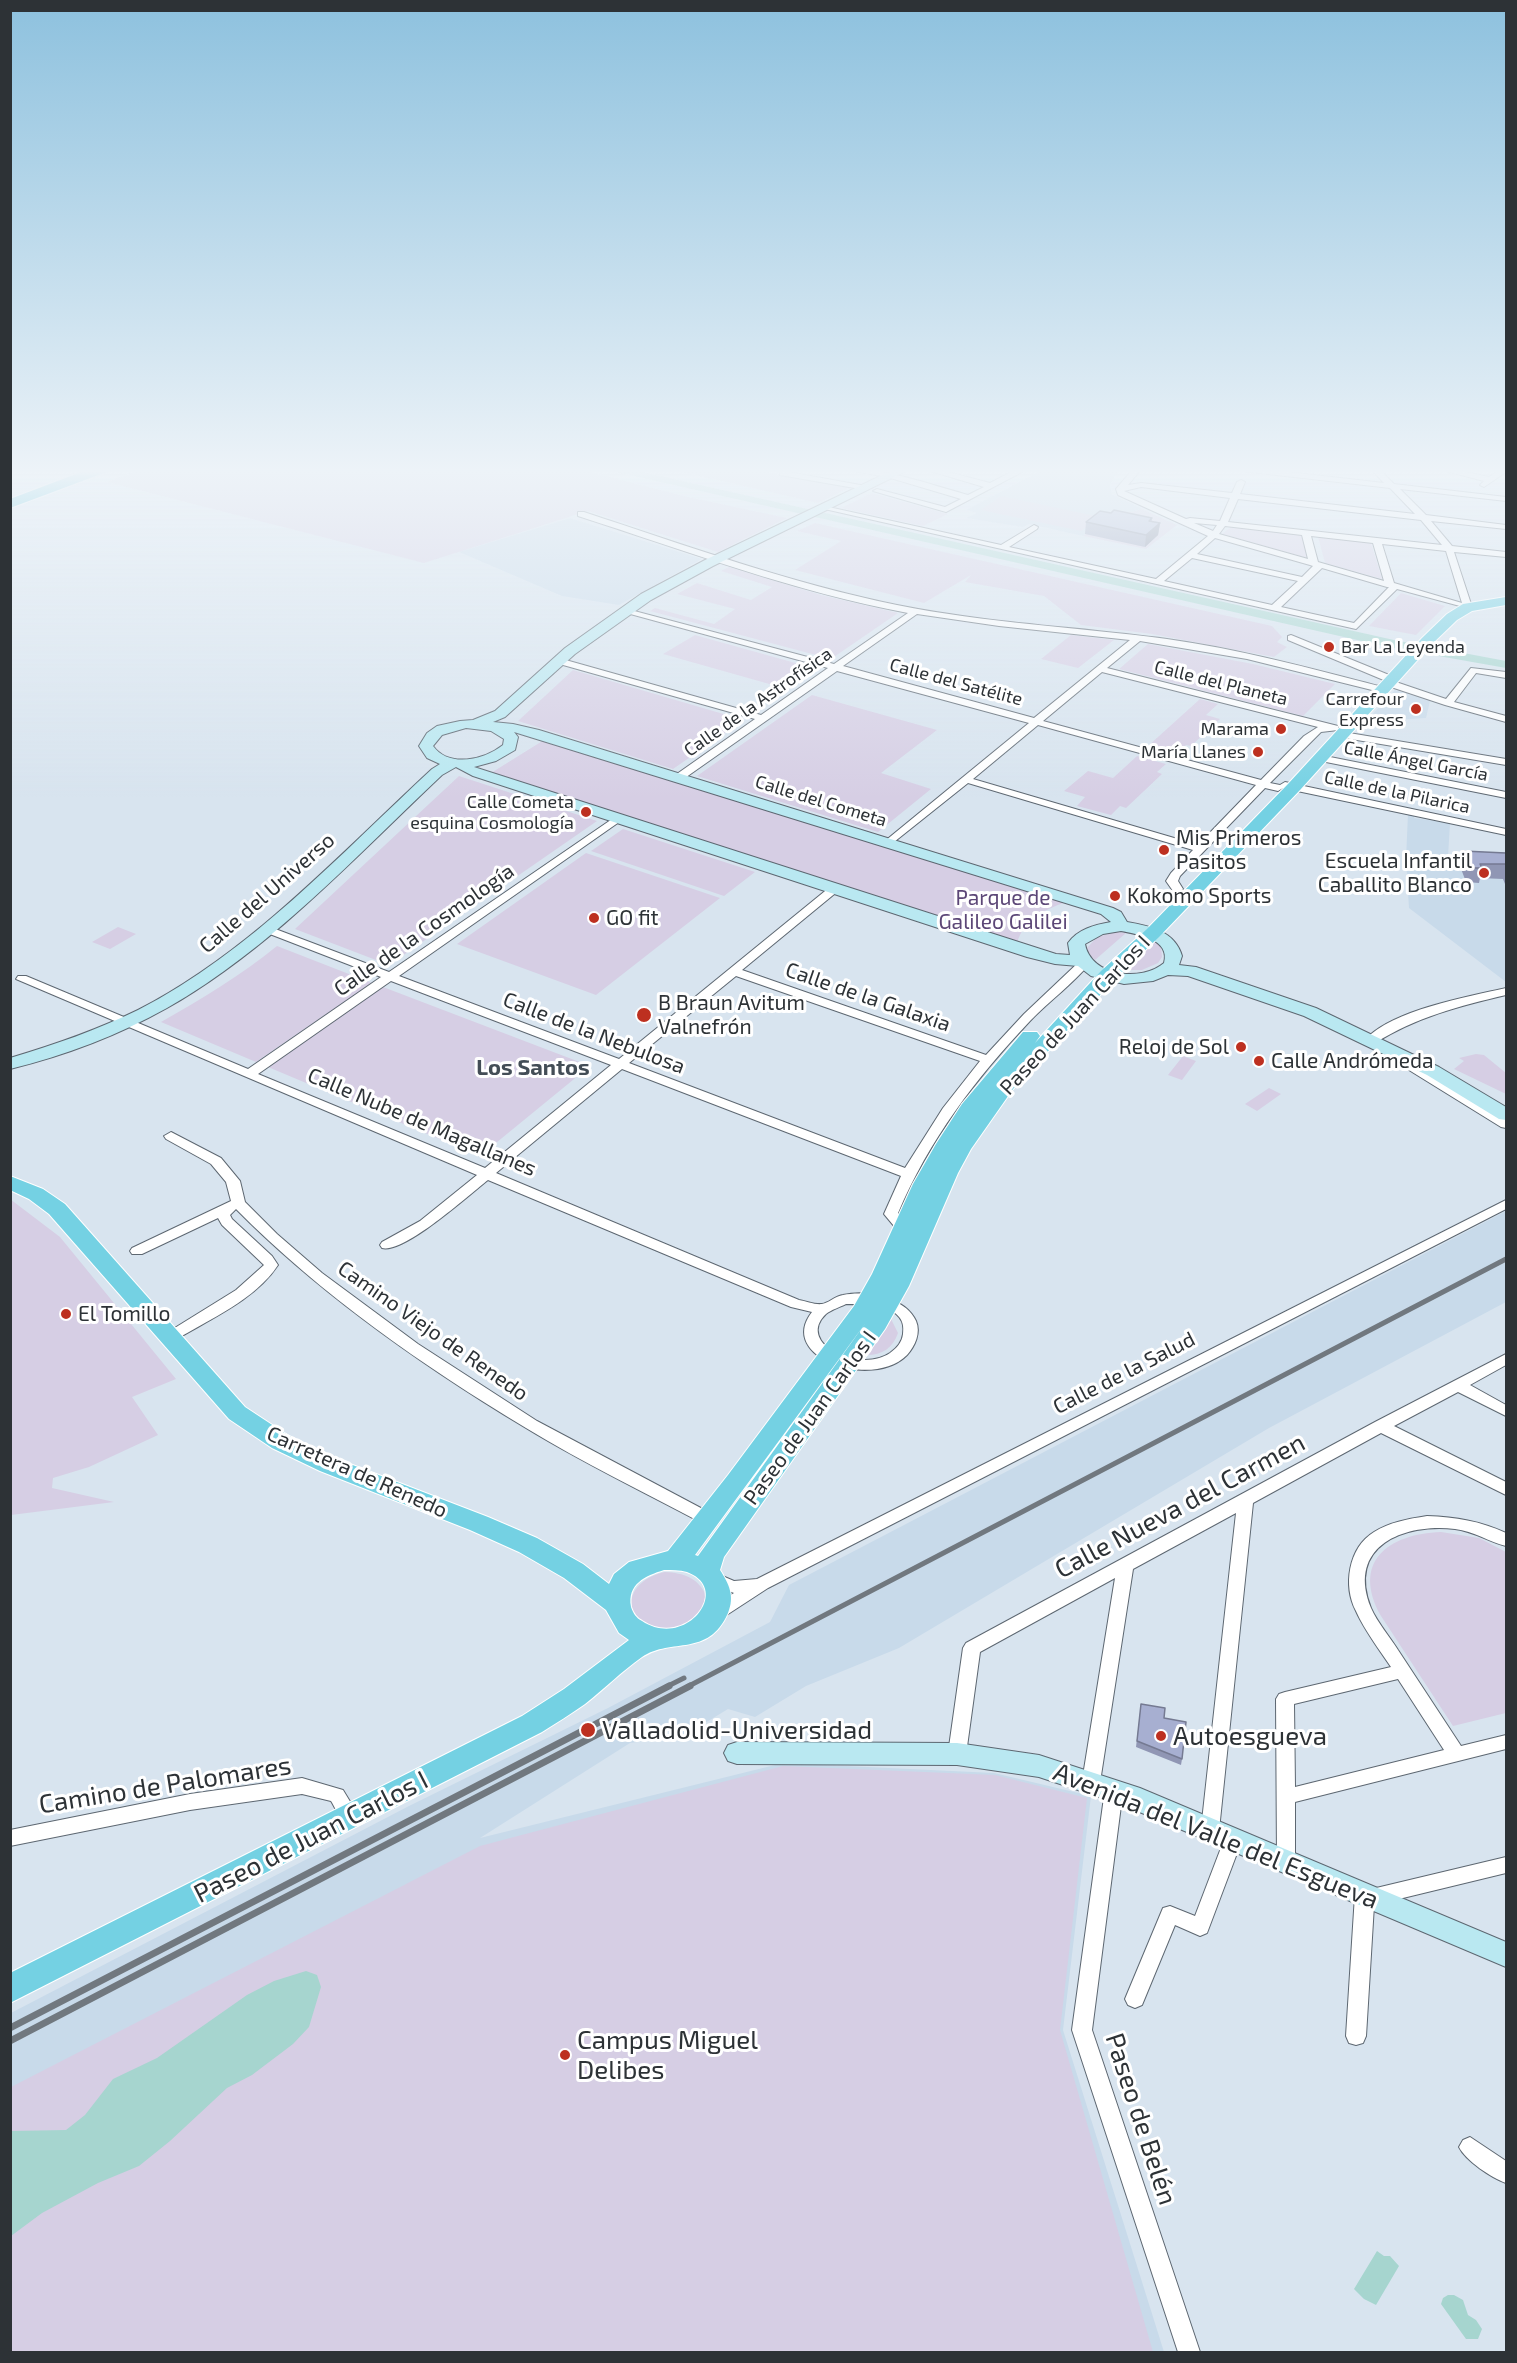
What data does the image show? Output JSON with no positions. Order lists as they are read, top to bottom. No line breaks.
{"streets":{"main road":["Paseo de Juan Carlos I","Carretera de Renedo"],"street":["Calle del Satélite","Calle del Planeta","Calle de la Astrofísica","Calle Ángel García","Calle de la Pilarica","Calle del Cometa","Calle del Universo","Calle de la Cosmología","Calle de la Galaxia","Calle de la Nebulosa","Calle Nube de Magallanes","Camino Viejo de Renedo","Calle de la Salud","Calle Nueva del Carmen","Camino de Palomares","Avenida del Valle del Esgueva","Paseo de Belén"]},"crossings":[["Calle del Satélite","Calle de la Astrofísica"],["Calle del Satélite","Calle de la Pilarica"],["Calle del Satélite","Paseo de Juan Carlos I"],["Calle del Planeta","Paseo de Juan Carlos I"],["Calle de la Astrofísica","Calle del Cometa"],["Calle Ángel García","Paseo de Juan Carlos I"],["Calle de la Pilarica","Paseo de Juan Carlos I"],["Calle del Cometa","Calle del Universo"],["Calle del Cometa","Paseo de Juan Carlos I"],["Calle del Universo","Calle de la Nebulosa"],["Calle del Universo","Calle Nube de Magallanes"],["Calle de la Cosmología","Calle de la Nebulosa"],["Calle de la Cosmología","Calle Nube de Magallanes"],["Calle de la Galaxia","Paseo de Juan Carlos I"],["Paseo de Juan Carlos I","Calle de la Nebulosa"],["Paseo de Juan Carlos I","Camino Viejo de Renedo"],["Paseo de Juan Carlos I","Calle de la Salud"],["Paseo de Juan Carlos I","Carretera de Renedo"],["Paseo de Juan Carlos I","Camino de Palomares"],["Calle de la Salud","Carretera de Renedo"],["Calle Nueva del Carmen","Avenida del Valle del Esgueva"],["Calle Nueva del Carmen","Paseo de Belén"],["Avenida del Valle del Esgueva","Paseo de Belén"]],"districts":["Los Santos"],"parks":["Parque de Galileo Galilei"],"places":["Bar La Leyenda","Carrefour Express","Marama","María Llanes","Calle Cometa esquina Cosmología","Mis Primeros Pasitos","Escuela Infantil Caballito Blanco","Kokomo Sports","GO fit","B Braun Avitum Valnefrón","Reloj de Sol","Calle Andrómeda","El Tomillo","Valladolid-Universidad","Autoesgueva","Campus Miguel Delibes"]}
